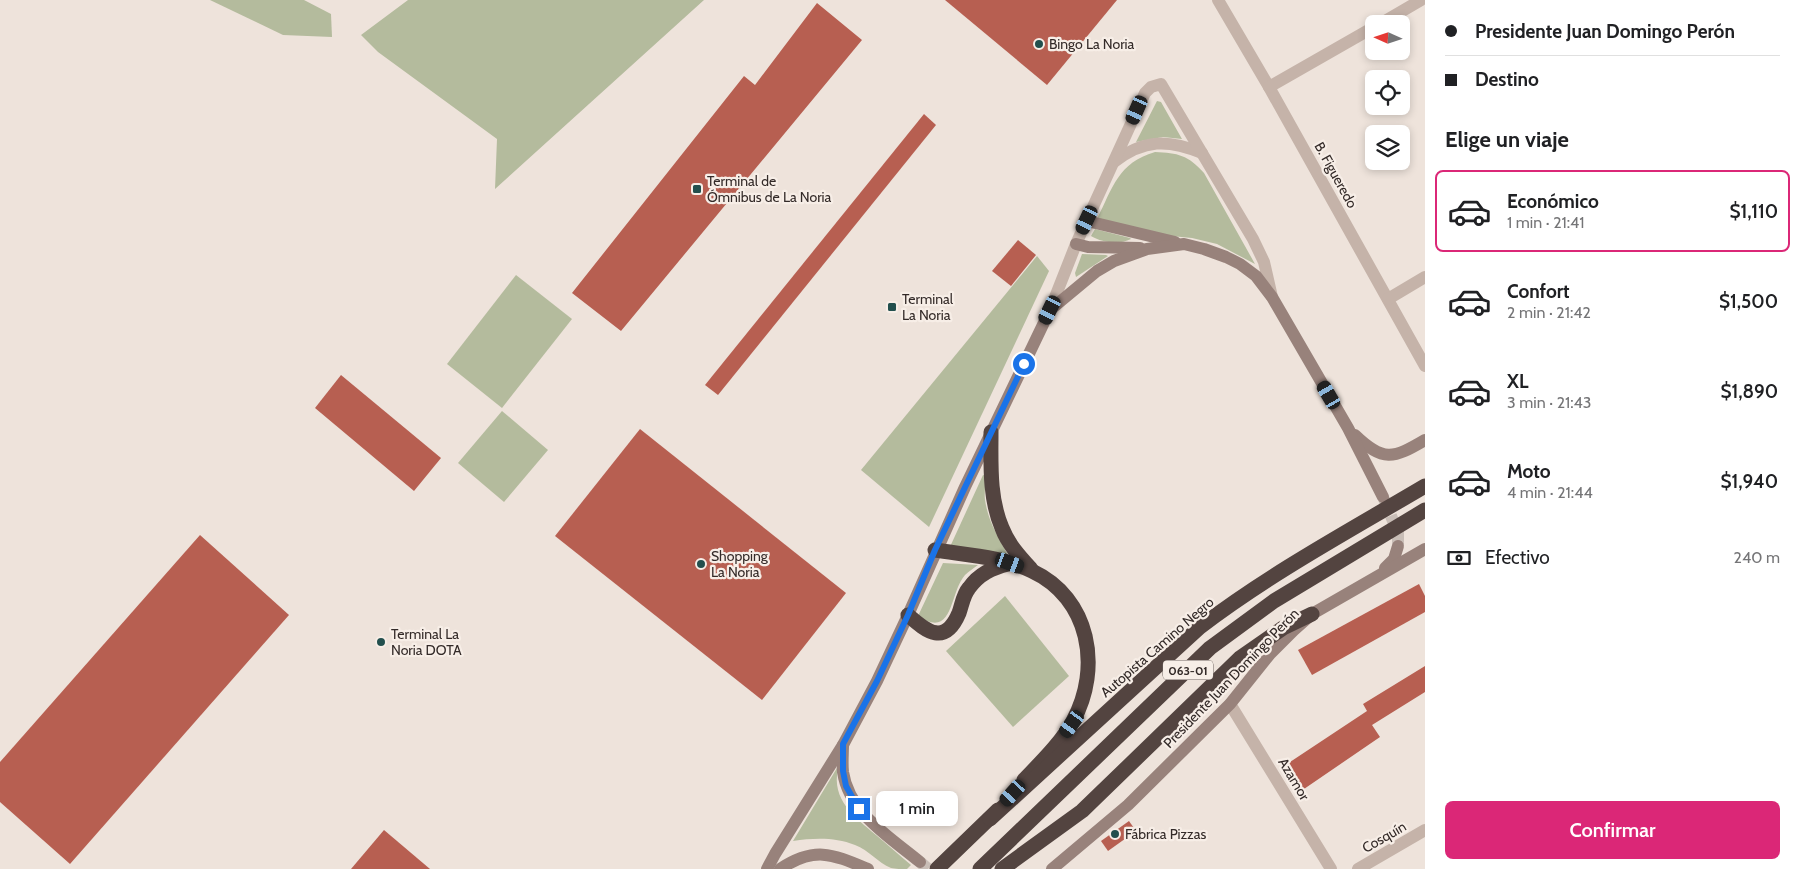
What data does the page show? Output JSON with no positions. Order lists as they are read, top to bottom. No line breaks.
{"streets":{"highway":["Autopista Camino Negro","063-01"],"street":["B. Figueredo","Presidente Juan Domingo Perón","Azamor","Cosquín"]},"crossings":[["Presidente Juan Domingo Perón","Azamor"]],"places":{"other":["Bingo La Noria","Shopping La Noria","Terminal La Noria DOTA","Fábrica Pizzas"],"transit":["Terminal de Ómnibus de La Noria","Terminal La Noria"]},"north":"left","page":{"banner":["Presidente Juan Domingo Perón","Destino"],"heading":"Elige un viaje","list":[{"name":"Económico","note":"1 min · 21:41","value":"$1,110"},{"name":"Confort","note":"2 min · 21:42","value":"$1,500"},{"name":"XL","note":"3 min · 21:43","value":"$1,890"},{"name":"Moto","note":"4 min · 21:44","value":"$1,940"}],"pay":["Efectivo","240 m"],"bubble":"1 min","buttons":"Confirmar"}}
